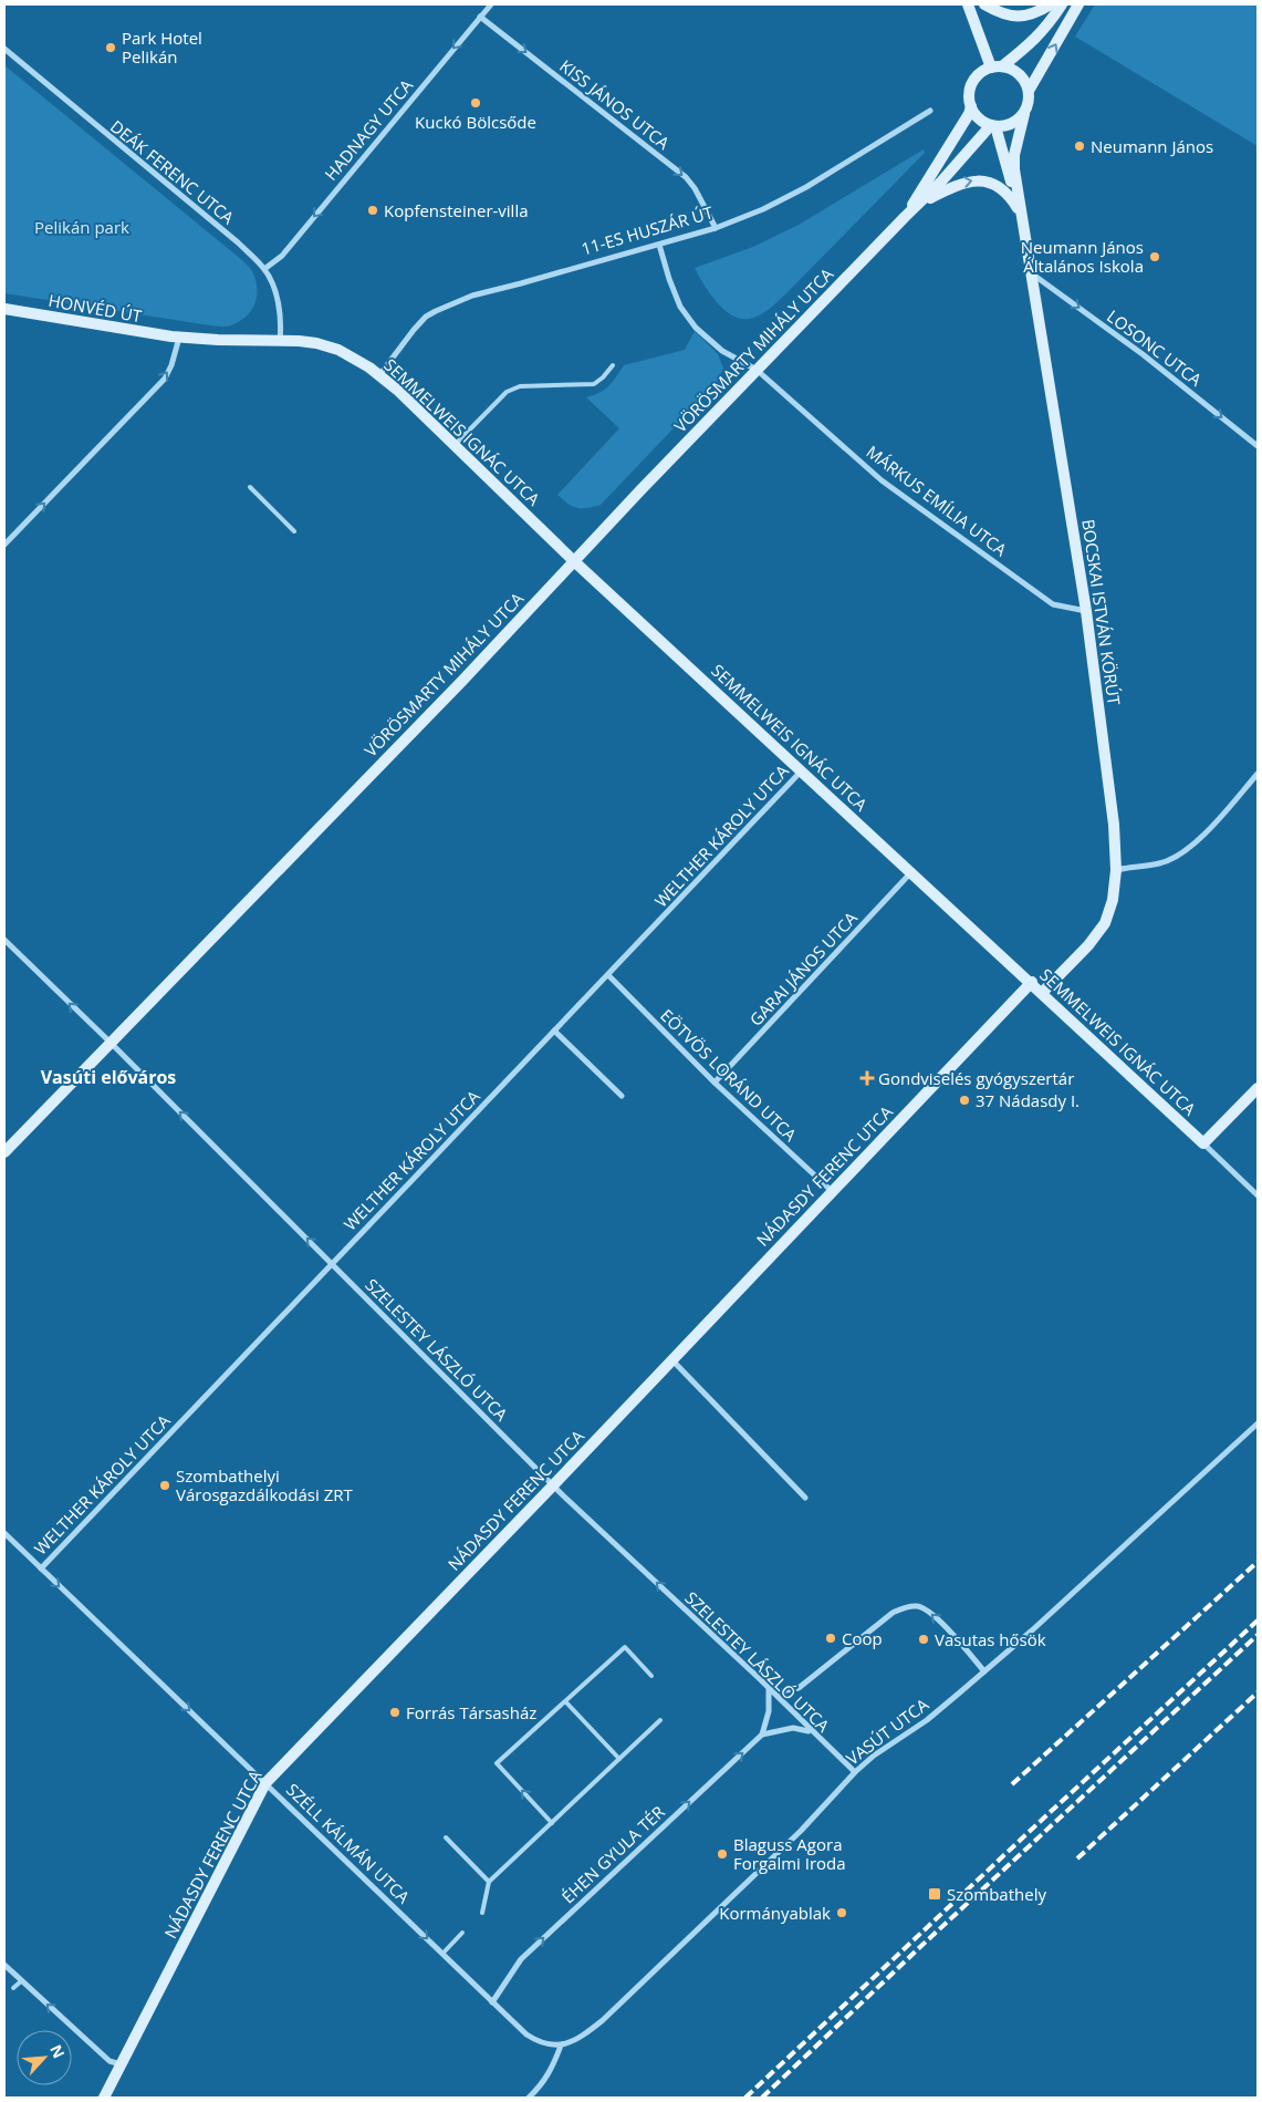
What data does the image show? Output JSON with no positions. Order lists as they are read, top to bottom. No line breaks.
{"streets":{"street":["KISS JÁNOS UTCA","HADNAGY UTCA","DEÁK FERENC UTCA","11-ES HUSZÁR ÚT","HONVÉD ÚT","LOSONC UTCA","VÖRÖSMARTY MIHÁLY UTCA","SEMMELWEIS IGNÁC UTCA","MÁRKUS EMÍLIA UTCA","BOCSKAI ISTVÁN KÖRÚT","WELTHER KÁROLY UTCA","GARAI JÁNOS UTCA","EÖTVÖS LORÁND UTCA","NÁDASDY FERENC UTCA","SZELESTEY LÁSZLÓ UTCA","VASÚT UTCA","SZÉLL KÁLMÁN UTCA","ÉHEN GYULA TÉR"]},"crossings":[["KISS JÁNOS UTCA","HADNAGY UTCA"],["KISS JÁNOS UTCA","11-ES HUSZÁR ÚT"],["HADNAGY UTCA","DEÁK FERENC UTCA"],["DEÁK FERENC UTCA","HONVÉD ÚT"],["DEÁK FERENC UTCA","SEMMELWEIS IGNÁC UTCA"],["11-ES HUSZÁR ÚT","SEMMELWEIS IGNÁC UTCA"],["11-ES HUSZÁR ÚT","MÁRKUS EMÍLIA UTCA"],["HONVÉD ÚT","SEMMELWEIS IGNÁC UTCA"],["LOSONC UTCA","BOCSKAI ISTVÁN KÖRÚT"],["VÖRÖSMARTY MIHÁLY UTCA","SEMMELWEIS IGNÁC UTCA"],["VÖRÖSMARTY MIHÁLY UTCA","MÁRKUS EMÍLIA UTCA"],["VÖRÖSMARTY MIHÁLY UTCA","SZELESTEY LÁSZLÓ UTCA"],["SEMMELWEIS IGNÁC UTCA","BOCSKAI ISTVÁN KÖRÚT"],["SEMMELWEIS IGNÁC UTCA","WELTHER KÁROLY UTCA"],["SEMMELWEIS IGNÁC UTCA","GARAI JÁNOS UTCA"],["SEMMELWEIS IGNÁC UTCA","NÁDASDY FERENC UTCA"],["MÁRKUS EMÍLIA UTCA","BOCSKAI ISTVÁN KÖRÚT"],["WELTHER KÁROLY UTCA","EÖTVÖS LORÁND UTCA"],["WELTHER KÁROLY UTCA","SZELESTEY LÁSZLÓ UTCA"],["WELTHER KÁROLY UTCA","SZÉLL KÁLMÁN UTCA"],["GARAI JÁNOS UTCA","EÖTVÖS LORÁND UTCA"],["EÖTVÖS LORÁND UTCA","NÁDASDY FERENC UTCA"],["NÁDASDY FERENC UTCA","SZELESTEY LÁSZLÓ UTCA"],["NÁDASDY FERENC UTCA","SZÉLL KÁLMÁN UTCA"],["SZELESTEY LÁSZLÓ UTCA","VASÚT UTCA"],["VASÚT UTCA","SZÉLL KÁLMÁN UTCA"],["SZÉLL KÁLMÁN UTCA","ÉHEN GYULA TÉR"]],"one_way":["KISS JÁNOS UTCA","HADNAGY UTCA","LOSONC UTCA","SZELESTEY LÁSZLÓ UTCA","SZÉLL KÁLMÁN UTCA","ÉHEN GYULA TÉR"],"districts":["Vasúti előváros"],"parks":["Pelikán park"],"places":{"other":["Park Hotel Pelikán","Kuckó Bölcsőde","Neumann János","Kopfensteiner-villa","Neumann János Általános Iskola","37 Nádasdy I.","Szombathelyi Városgazdálkodási ZRT","Coop","Vasutas hősök","Forrás Társasház","Blaguss Agora Forgalmi Iroda","Kormányablak"],"health":["Gondviselés gyógyszertár"],"transit":["Szombathely"]},"north":"top right"}
